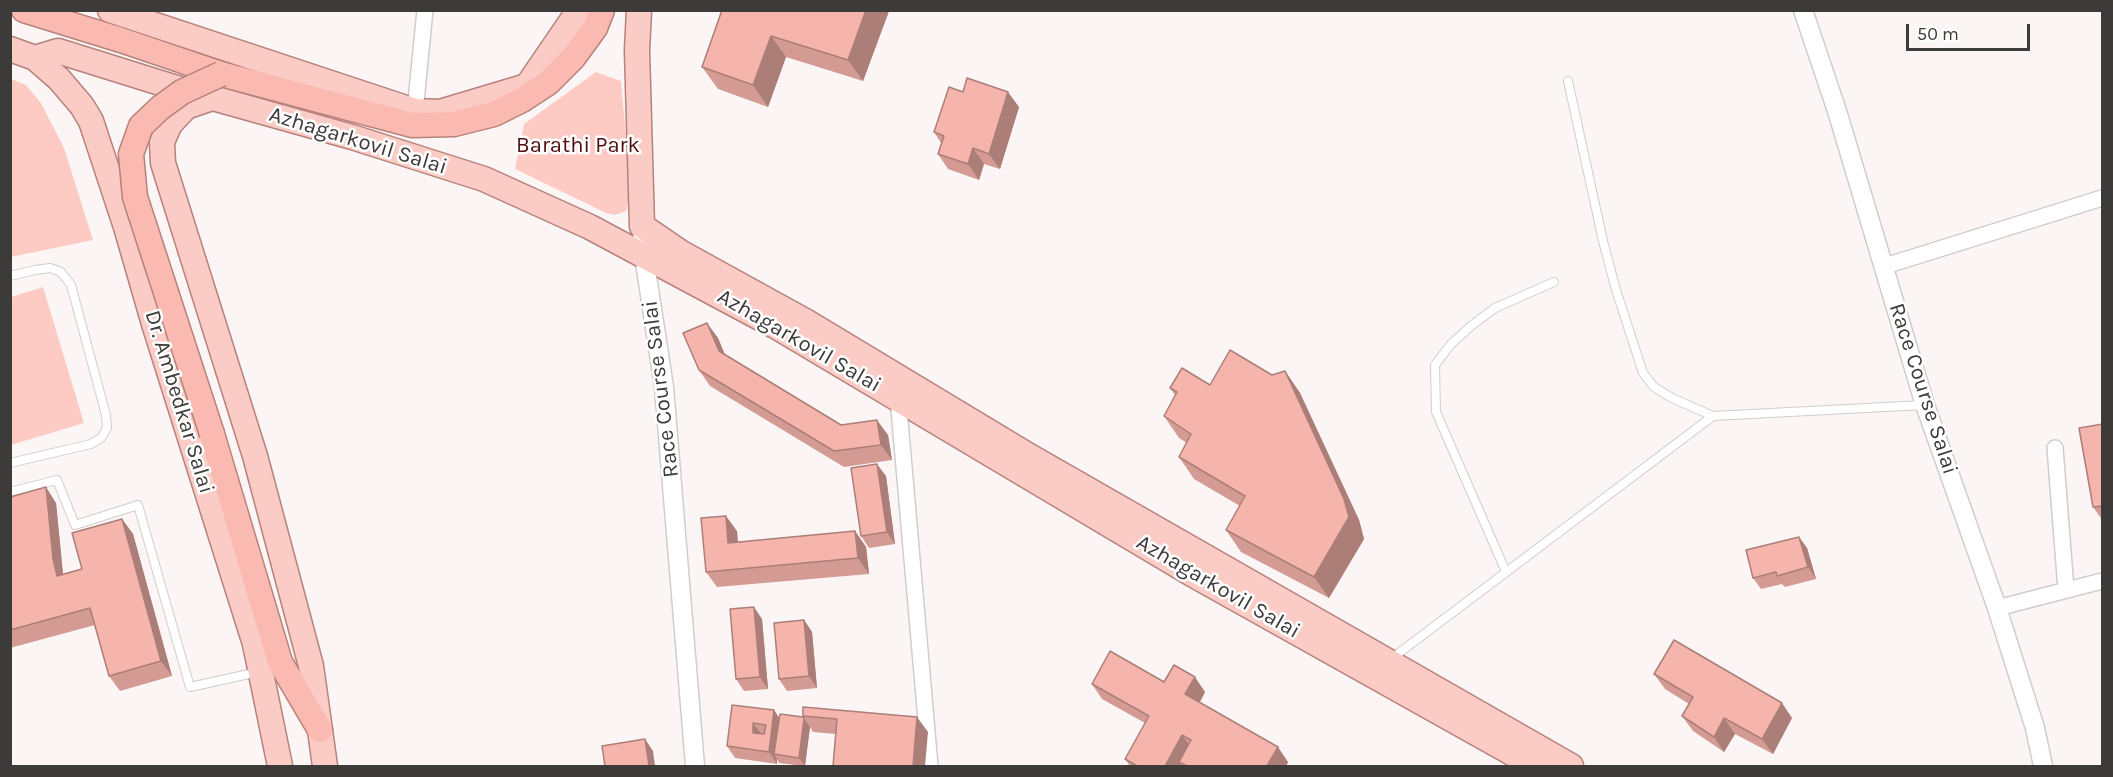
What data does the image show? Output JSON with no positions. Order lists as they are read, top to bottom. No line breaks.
{"streets":{"main road":["Azhagarkovil Salai","Race Course Salai","Dr. Ambedkar Salai"]},"crossings":[["Azhagarkovil Salai","Race Course Salai"],["Azhagarkovil Salai","Dr. Ambedkar Salai"]],"parks":["Barathi Park"],"scale_bar":"50 m"}
